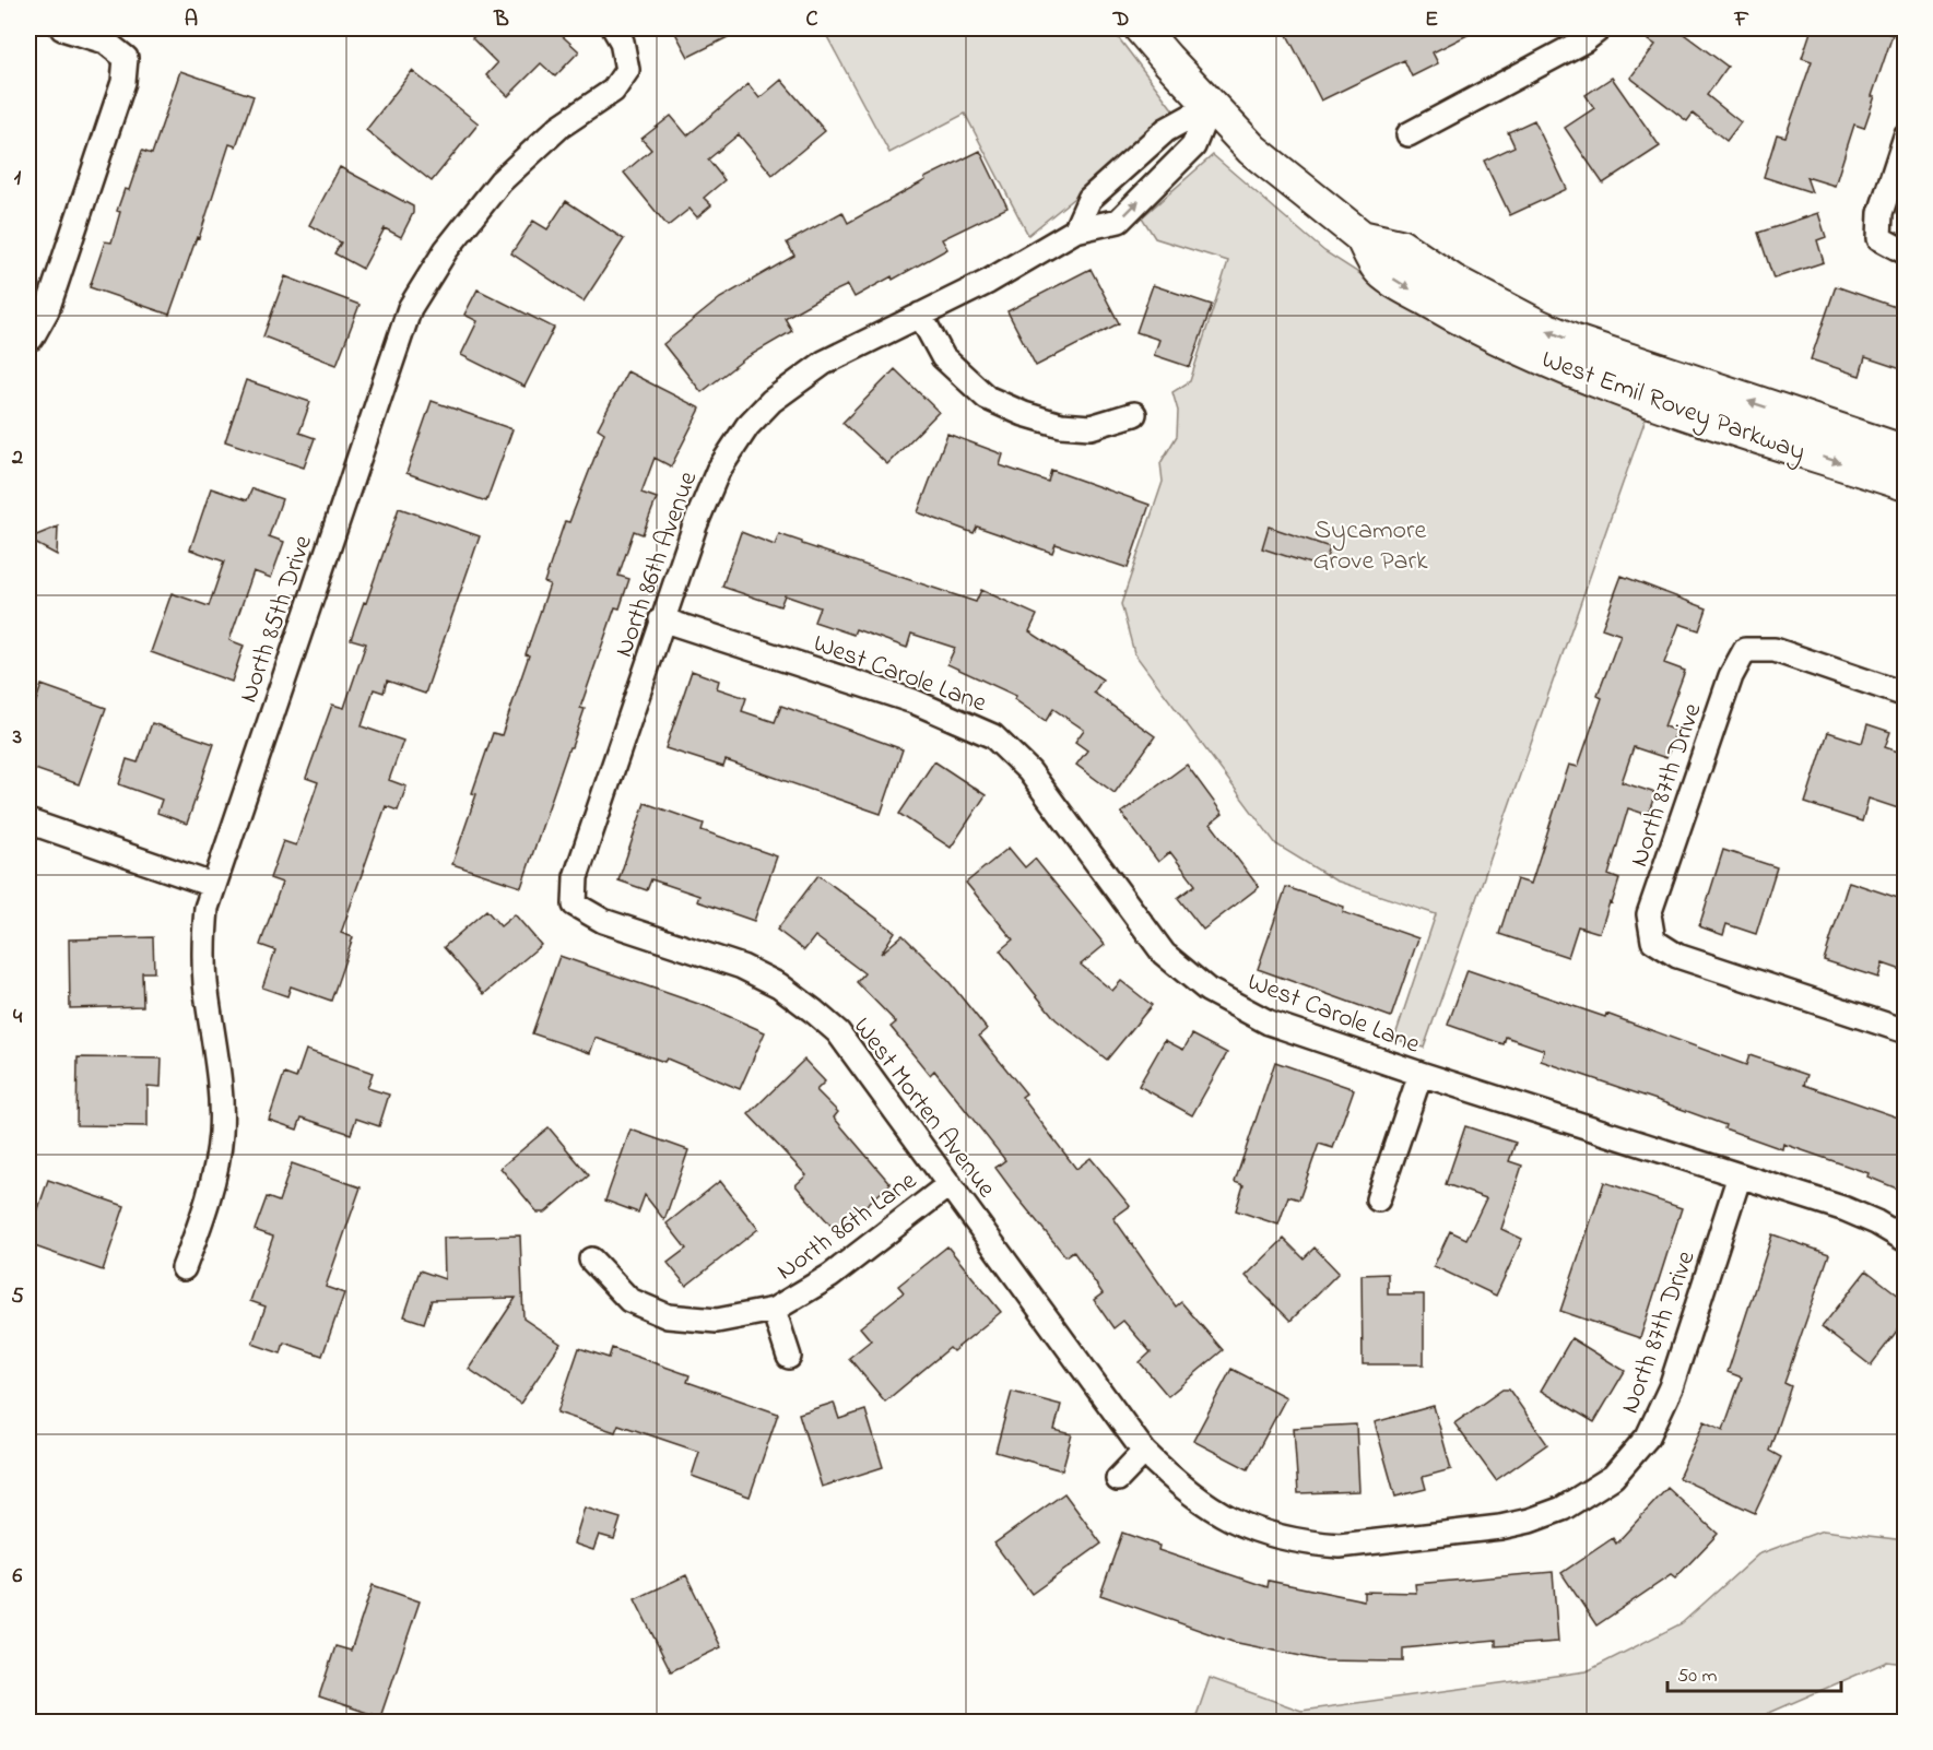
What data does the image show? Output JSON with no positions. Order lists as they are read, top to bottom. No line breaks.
{"streets":{"street":["West Emil Rovey Parkway","North 86th Avenue","North 85th Drive","West Carole Lane","North 87th Drive","West Morten Avenue","North 86th Lane"]},"crossings":[["West Emil Rovey Parkway","North 86th Avenue"],["North 86th Avenue","West Carole Lane"],["North 86th Avenue","West Morten Avenue"],["West Carole Lane","North 87th Drive"],["North 87th Drive","West Morten Avenue"],["West Morten Avenue","North 86th Lane"]],"parks":["Sycamore Grove Park"],"scale_bar":"50 m","grid":{"columns":["A","B","C","D","E","F"],"rows":["1","2","3","4","5","6"]}}
